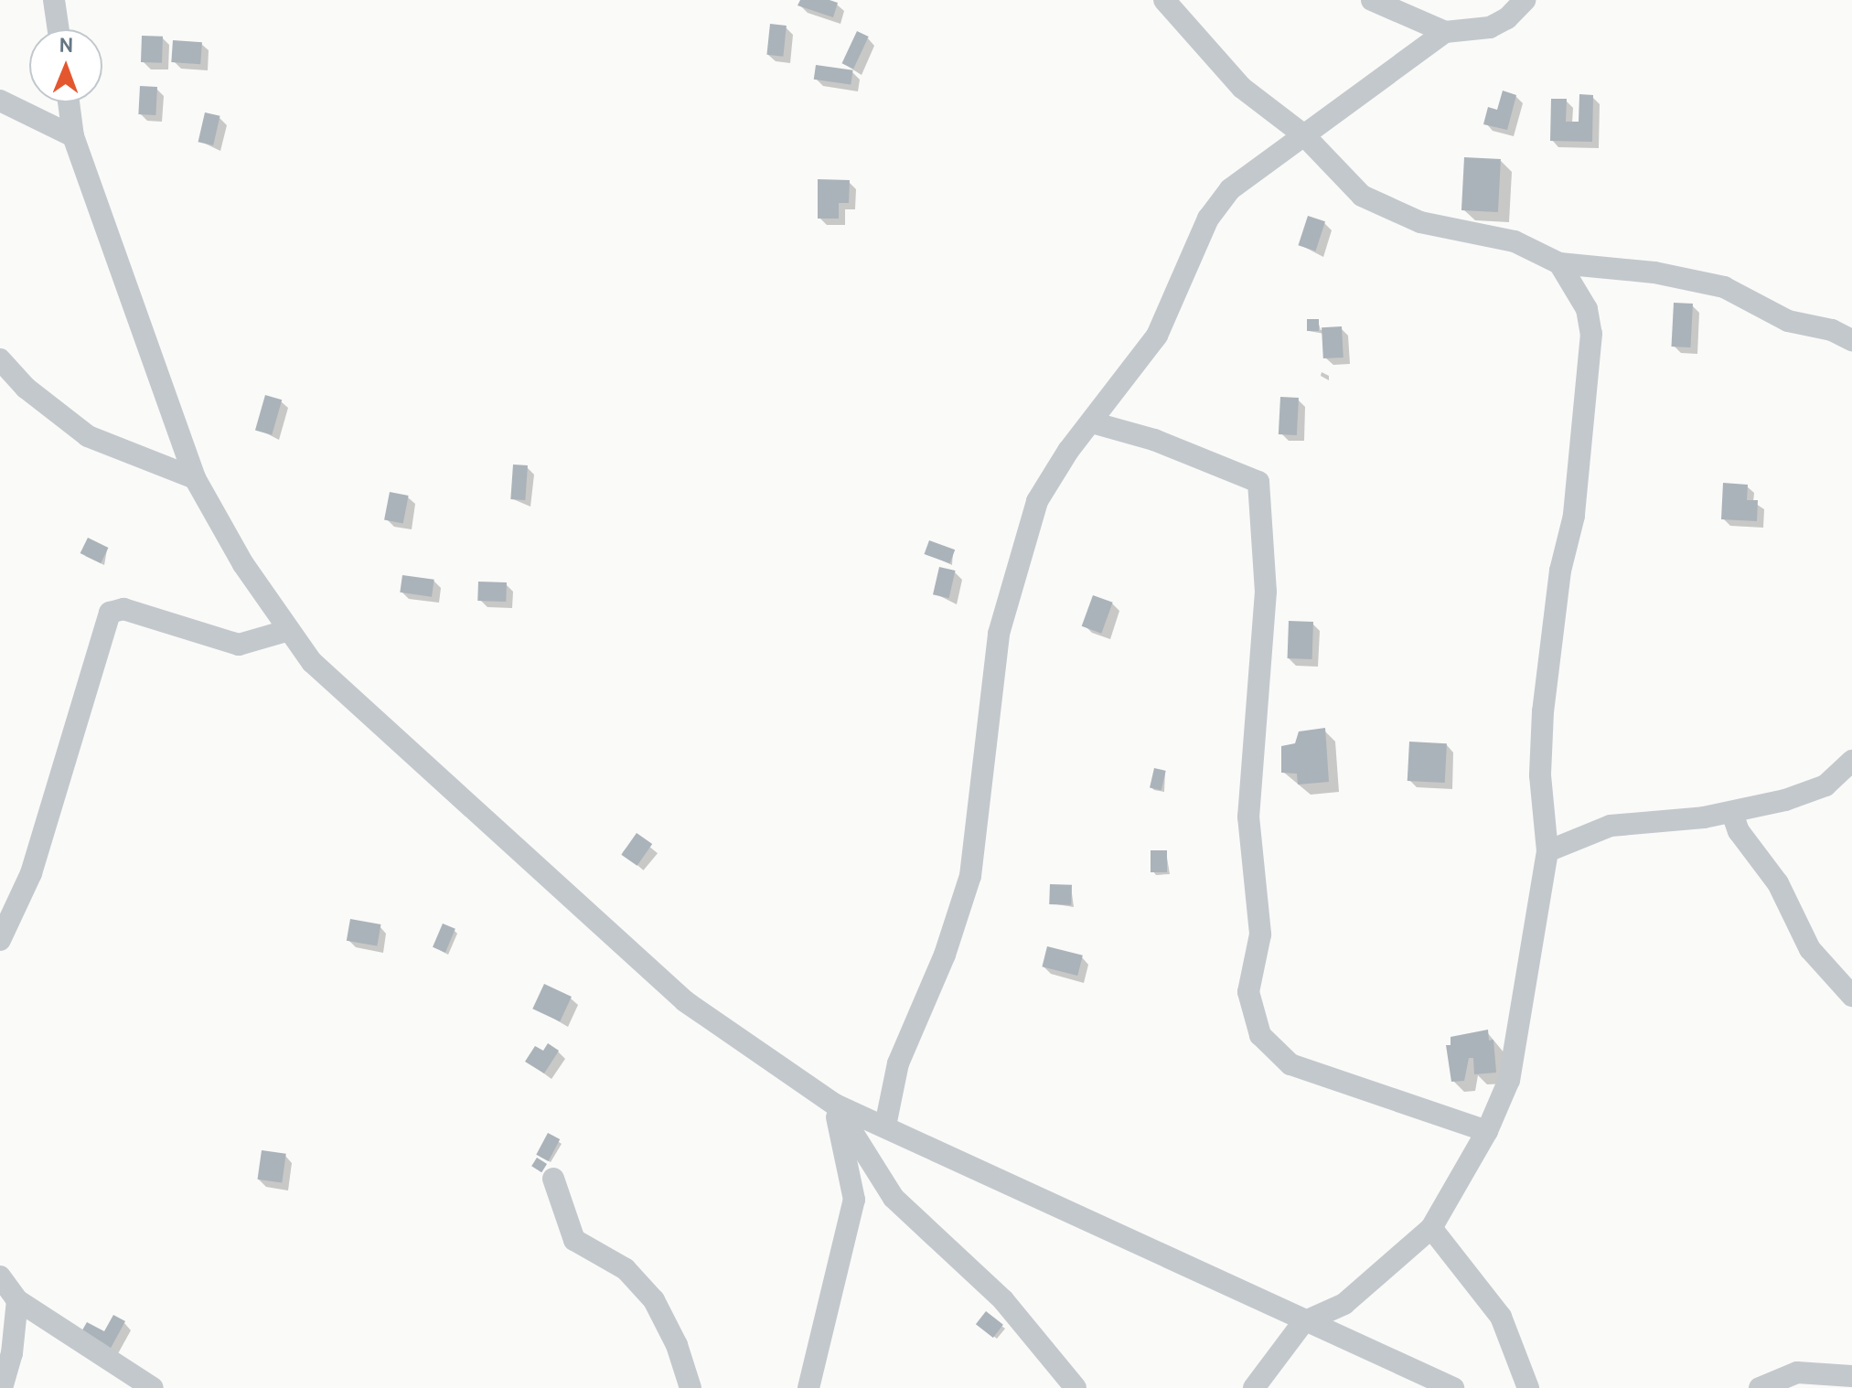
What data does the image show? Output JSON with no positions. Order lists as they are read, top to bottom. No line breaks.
{"north":"top"}
